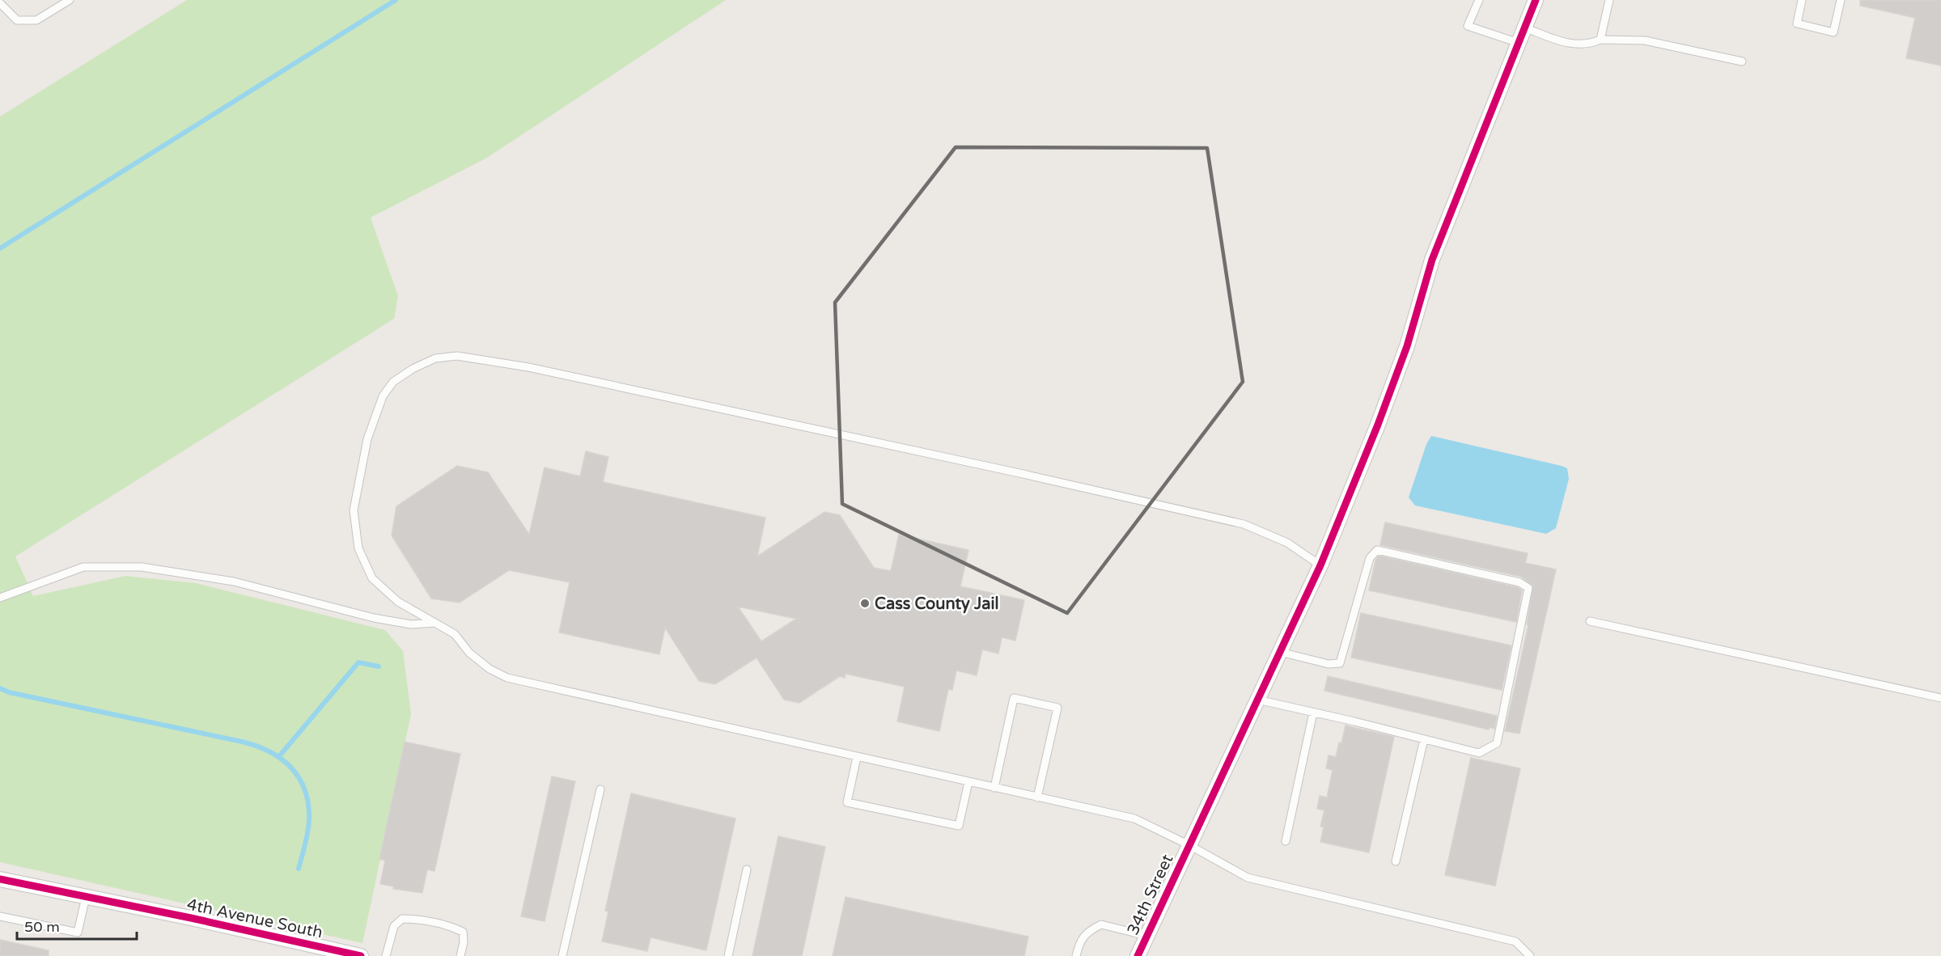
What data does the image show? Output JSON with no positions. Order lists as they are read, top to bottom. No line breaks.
{"streets":{"street":["34th Street","4th Avenue South"]},"places":["Cass County Jail"],"scale_bar":"50 m"}
